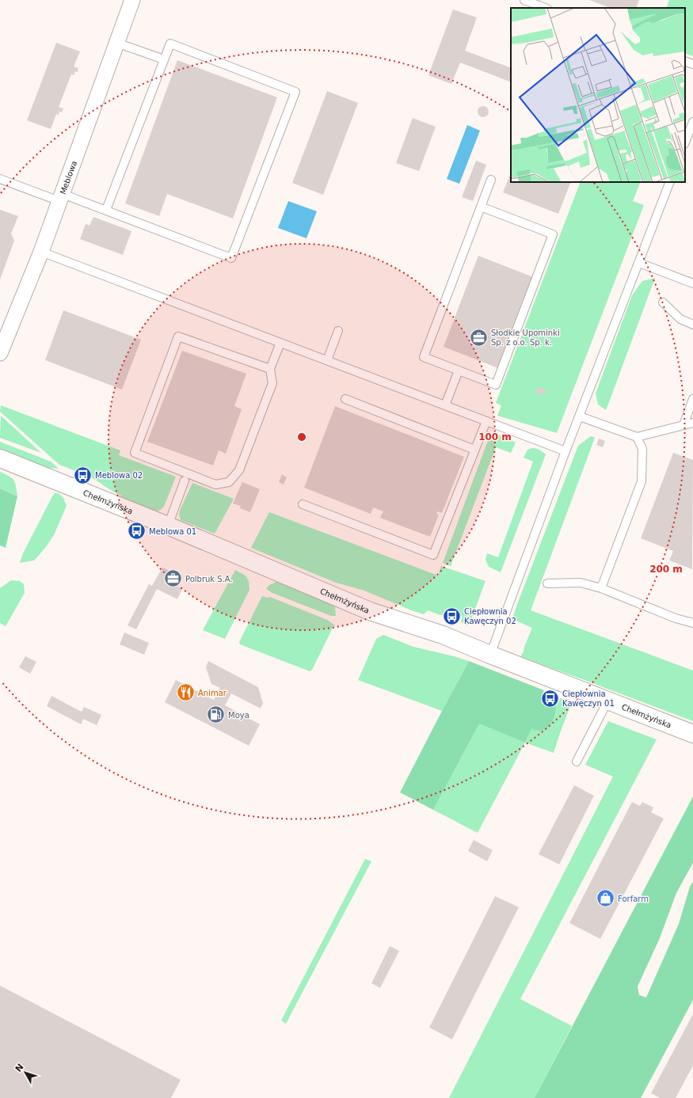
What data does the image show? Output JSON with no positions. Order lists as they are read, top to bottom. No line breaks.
{"streets":{"street":["Meblowa","Chełmżyńska"]},"places":{"office":["Słodkie Upominki Sp. z o.o. Sp. k.","Polbruk S.A."],"bus stop":["Meblowa 02","Meblowa 01","Ciepłownia Kawęczyn 02","Ciepłownia Kawęczyn 01"],"restaurant":["Animar"],"fuel station":["Moya"],"shop":["Forfarm"]},"north":"top left","rings":["100 m","200 m"]}
